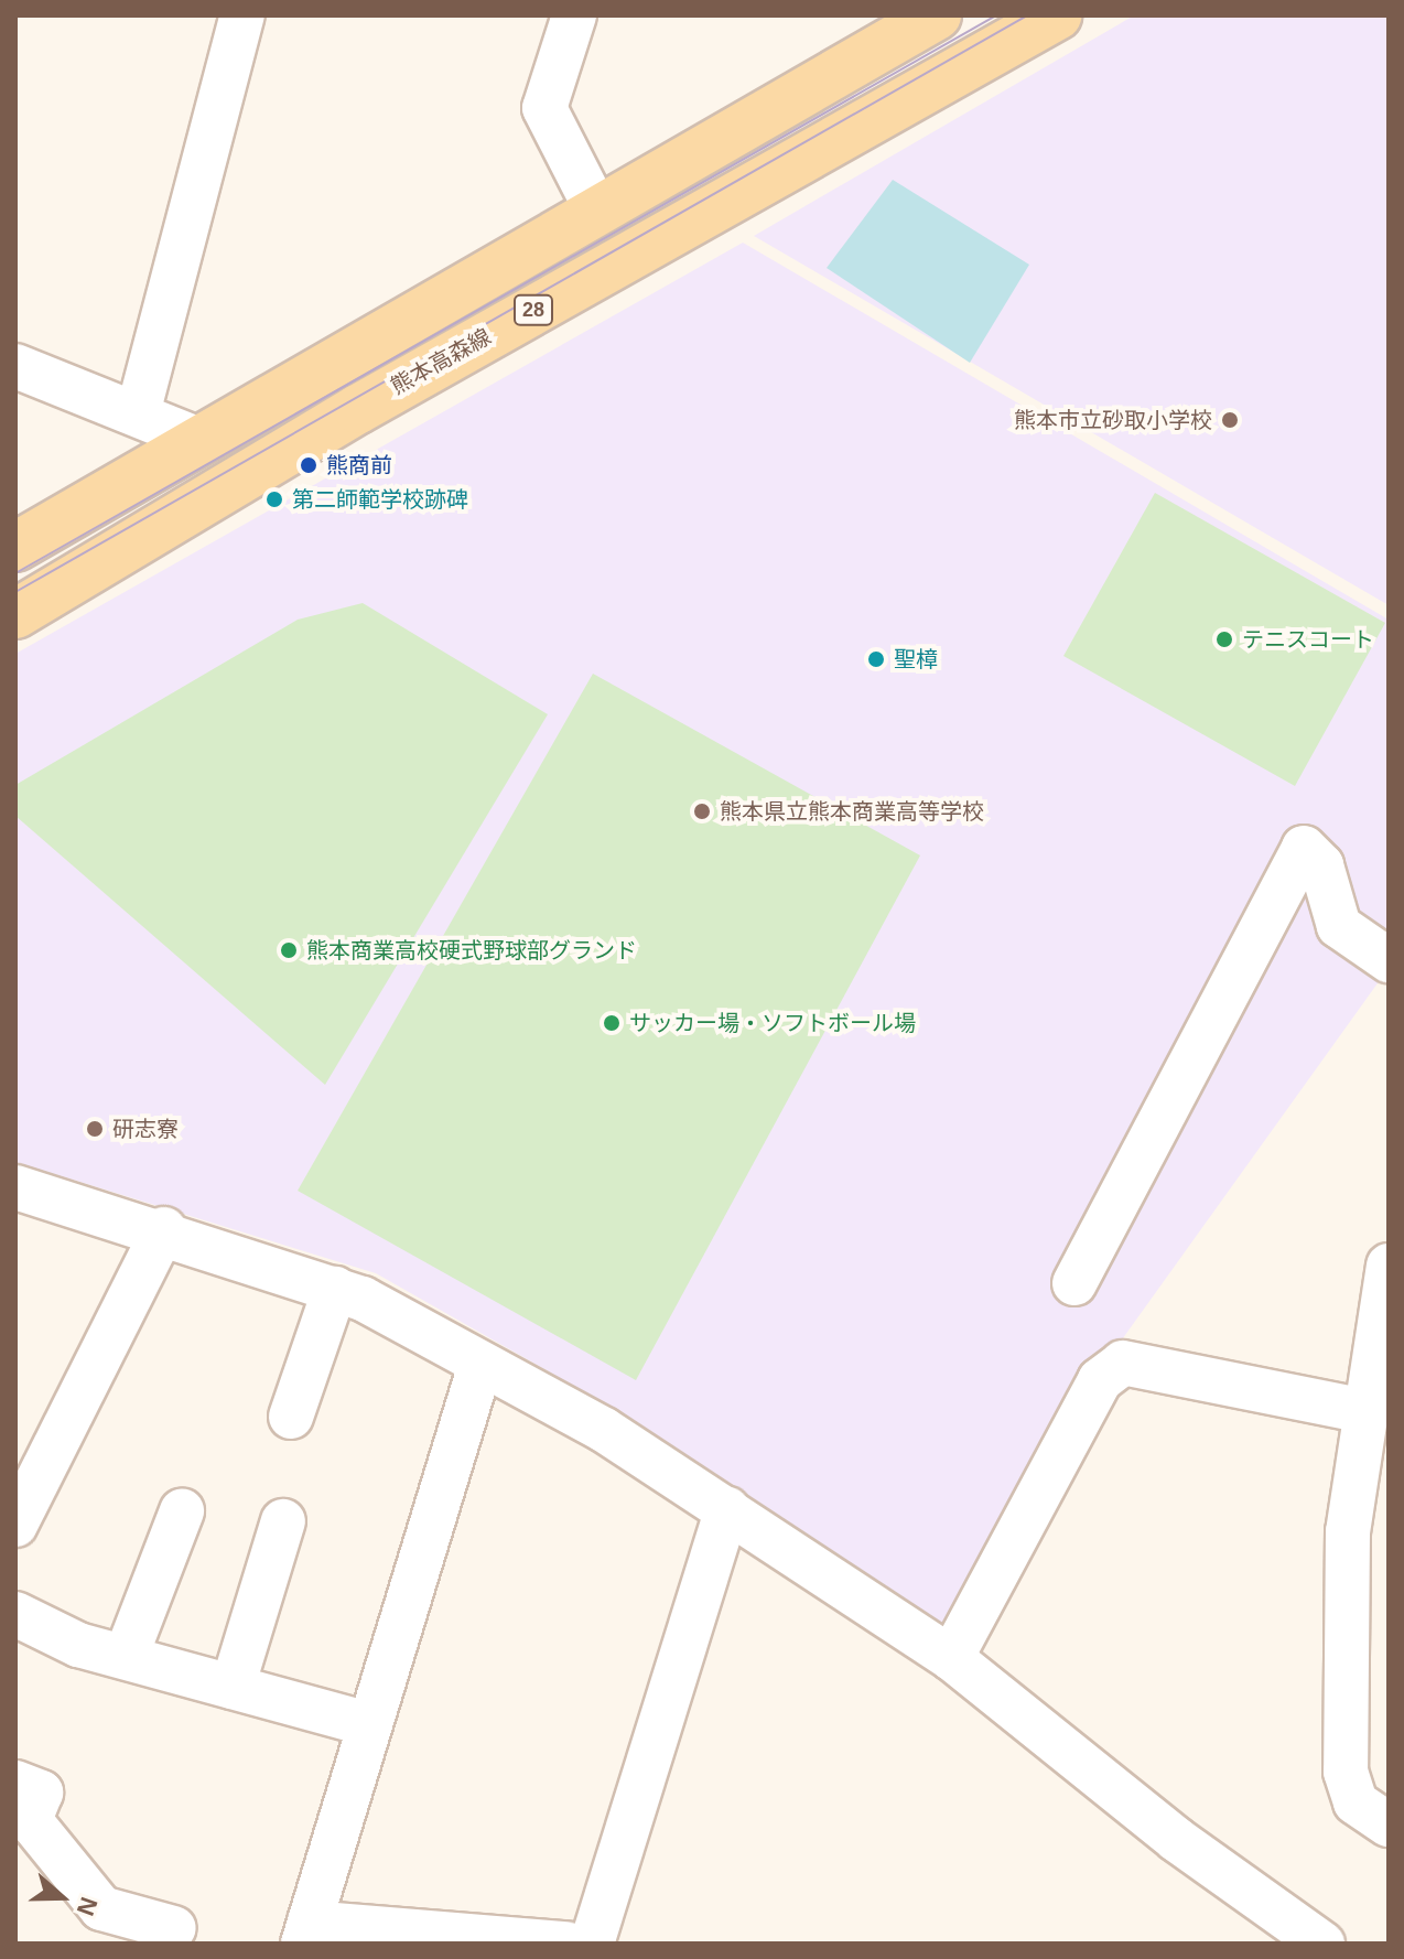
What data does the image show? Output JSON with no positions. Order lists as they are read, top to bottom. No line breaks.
{"streets":{"main road":["28","熊本高森線"]},"places":["熊本市立砂取小学校","熊商前","第二師範学校跡碑","テニスコート","聖樟","熊本県立熊本商業高等学校","熊本商業高校硬式野球部グランド","サッカー場・ソフトボール場","研志寮"],"north":"right"}
